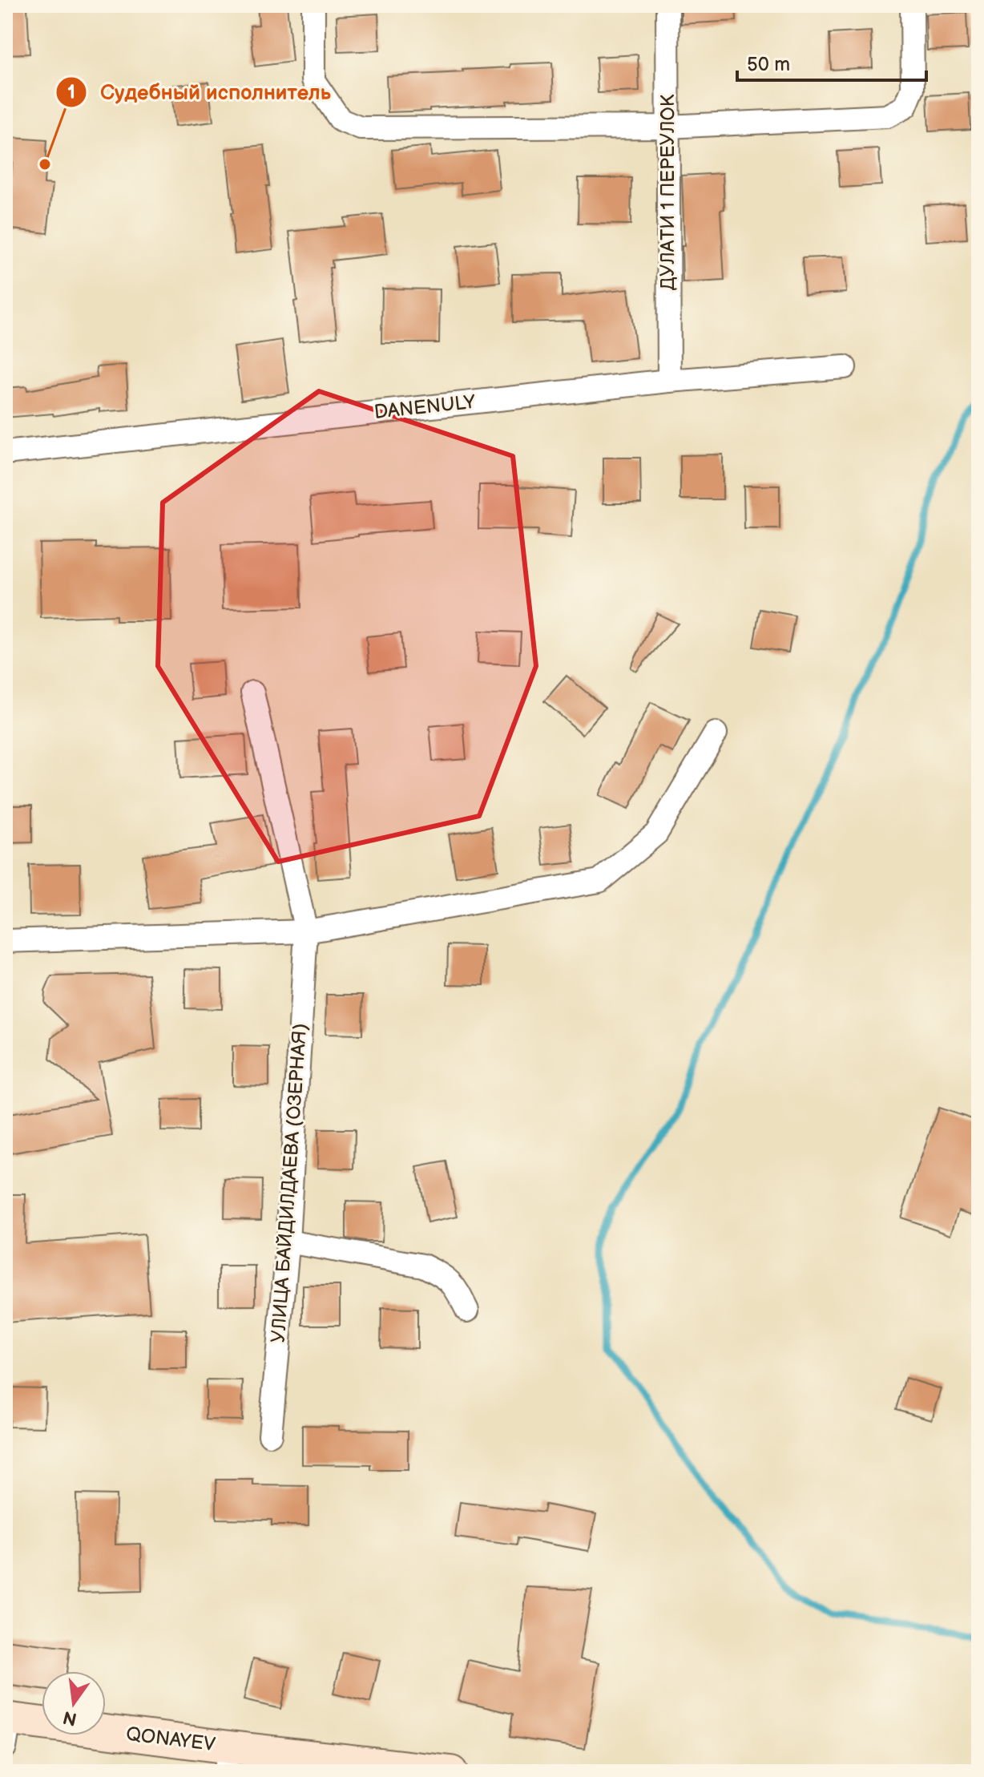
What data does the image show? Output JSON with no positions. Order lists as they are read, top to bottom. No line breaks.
{"streets":{"main road":["QONAYEV"],"street":["ДУЛАТИ 1 ПЕРЕУЛОК","DANENULY","УЛИЦА БАЙДИЛДАЕВА (ОЗЕРНАЯ)"]},"crossings":[["ДУЛАТИ 1 ПЕРЕУЛОК","DANENULY"]],"places":["Судебный исполнитель"],"scale_bar":"50 m","north":"bottom"}
